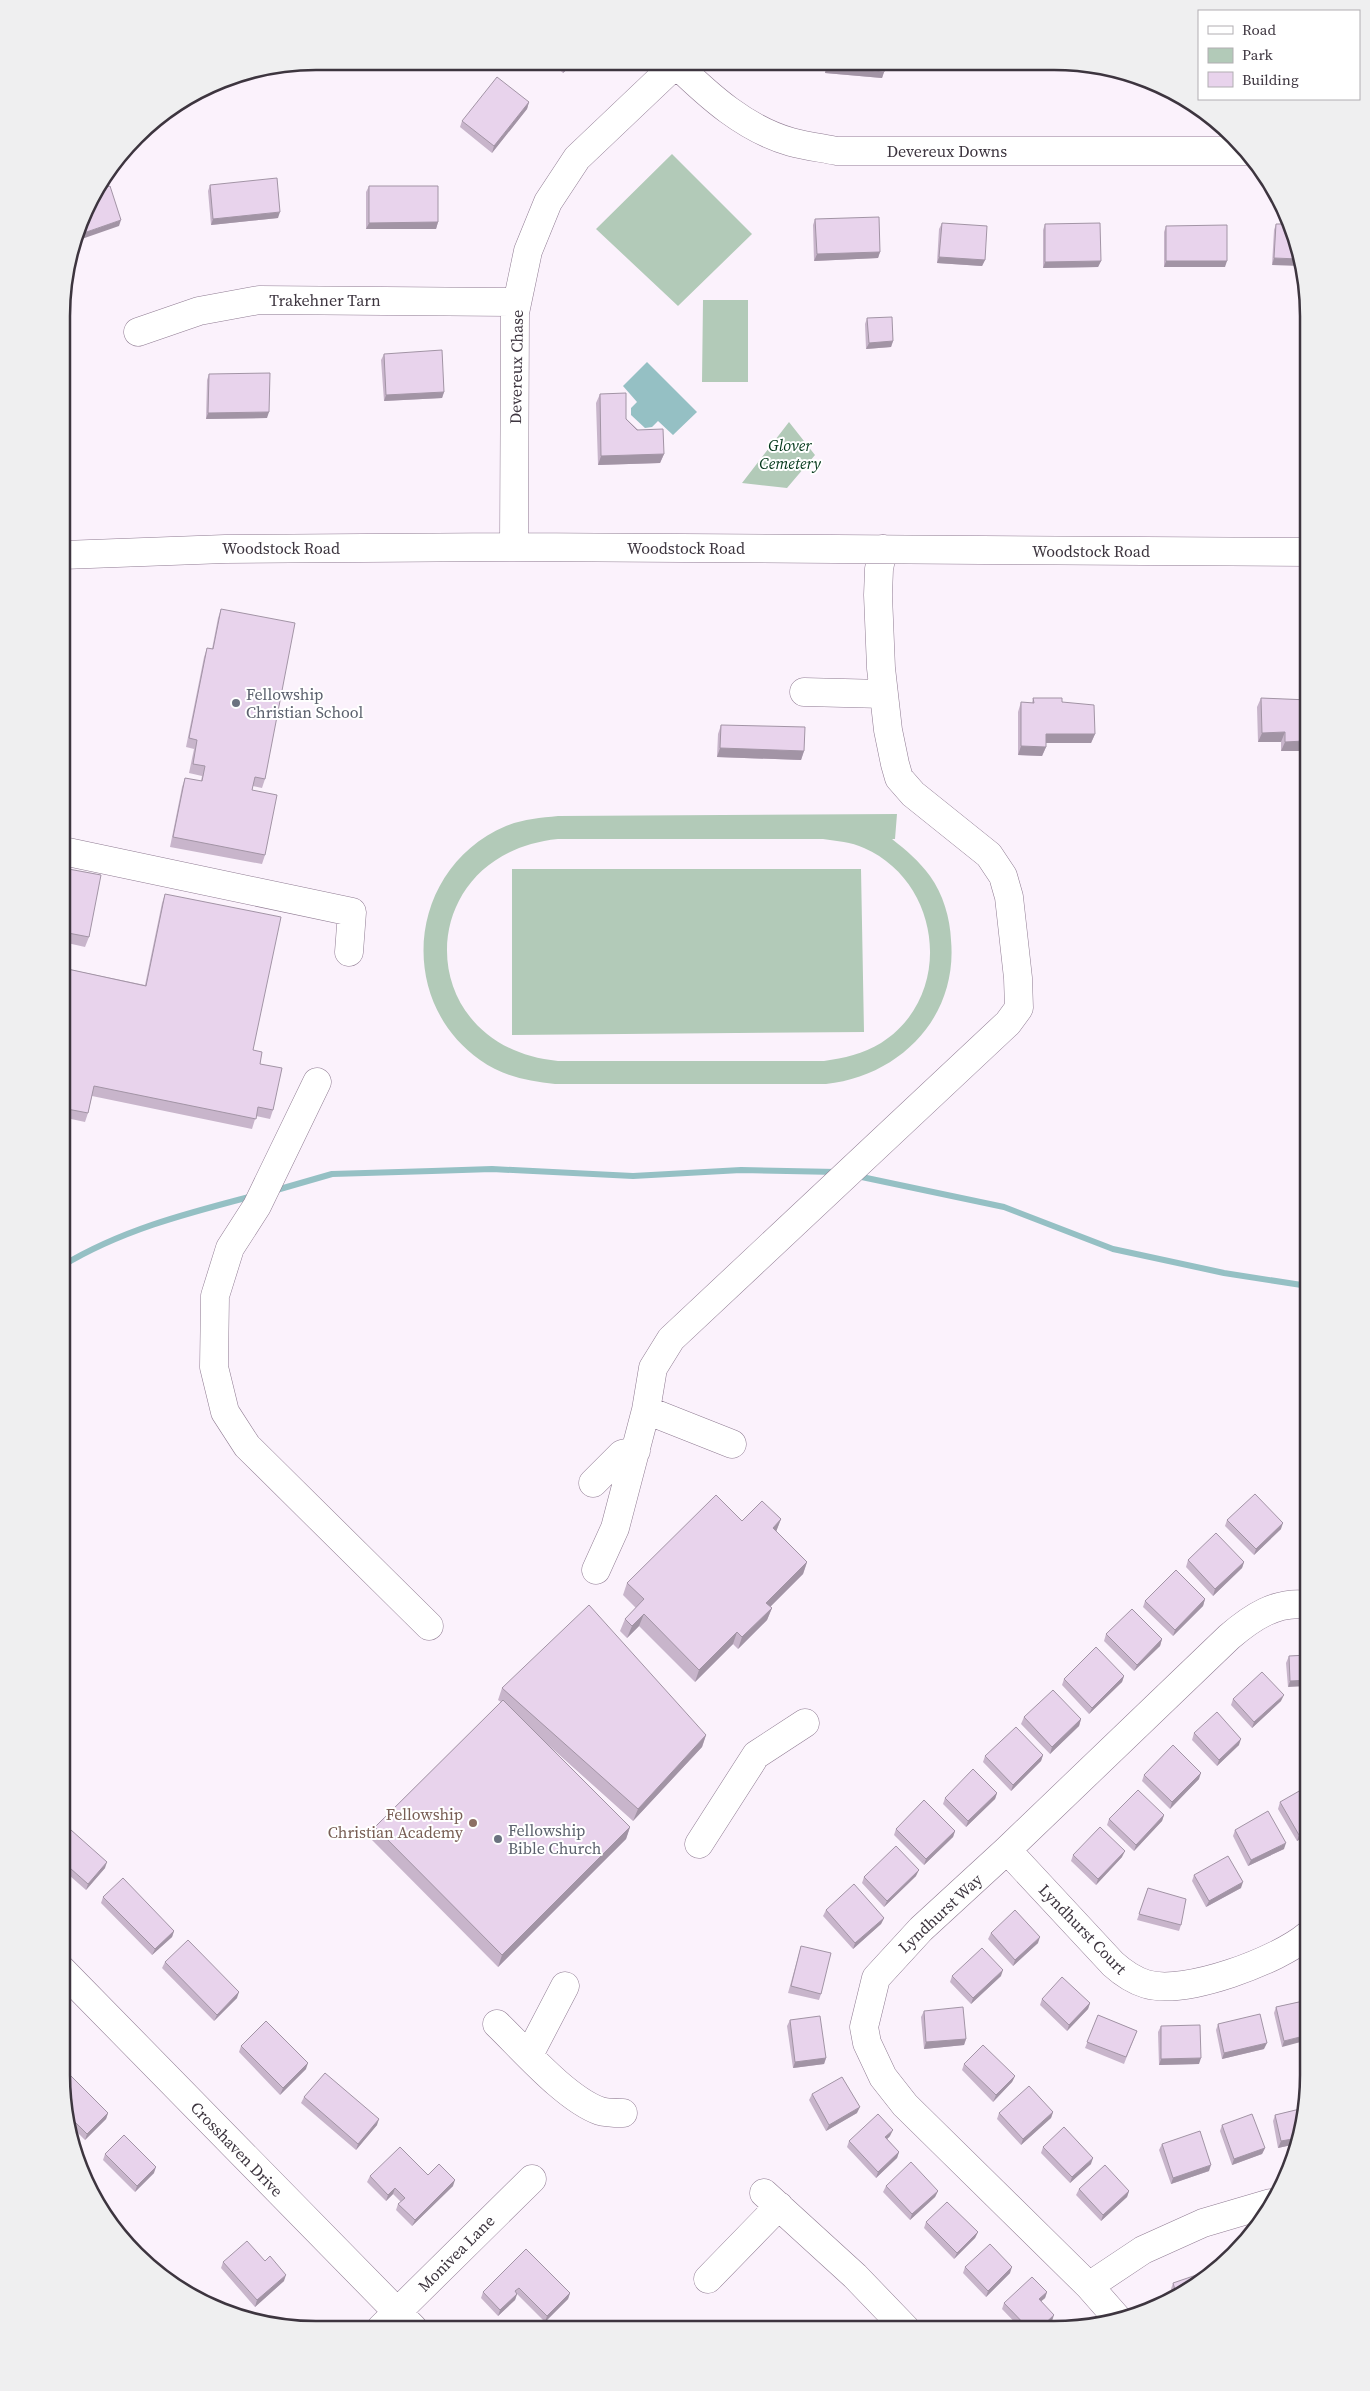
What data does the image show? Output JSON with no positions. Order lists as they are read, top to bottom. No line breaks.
{"streets":{"street":["Devereux Downs","Trakehner Tarn","Devereux Chase","Woodstock Road","Lyndhurst Way","Lyndhurst Court","Crosshaven Drive","Monivea Lane"]},"crossings":[["Trakehner Tarn","Devereux Chase"],["Devereux Chase","Woodstock Road"],["Lyndhurst Way","Lyndhurst Court"]],"parks":["Glover Cemetery"],"places":["Fellowship Christian School","Fellowship Christian Academy","Fellowship Bible Church"],"legend":["Road","Park","Building"]}
